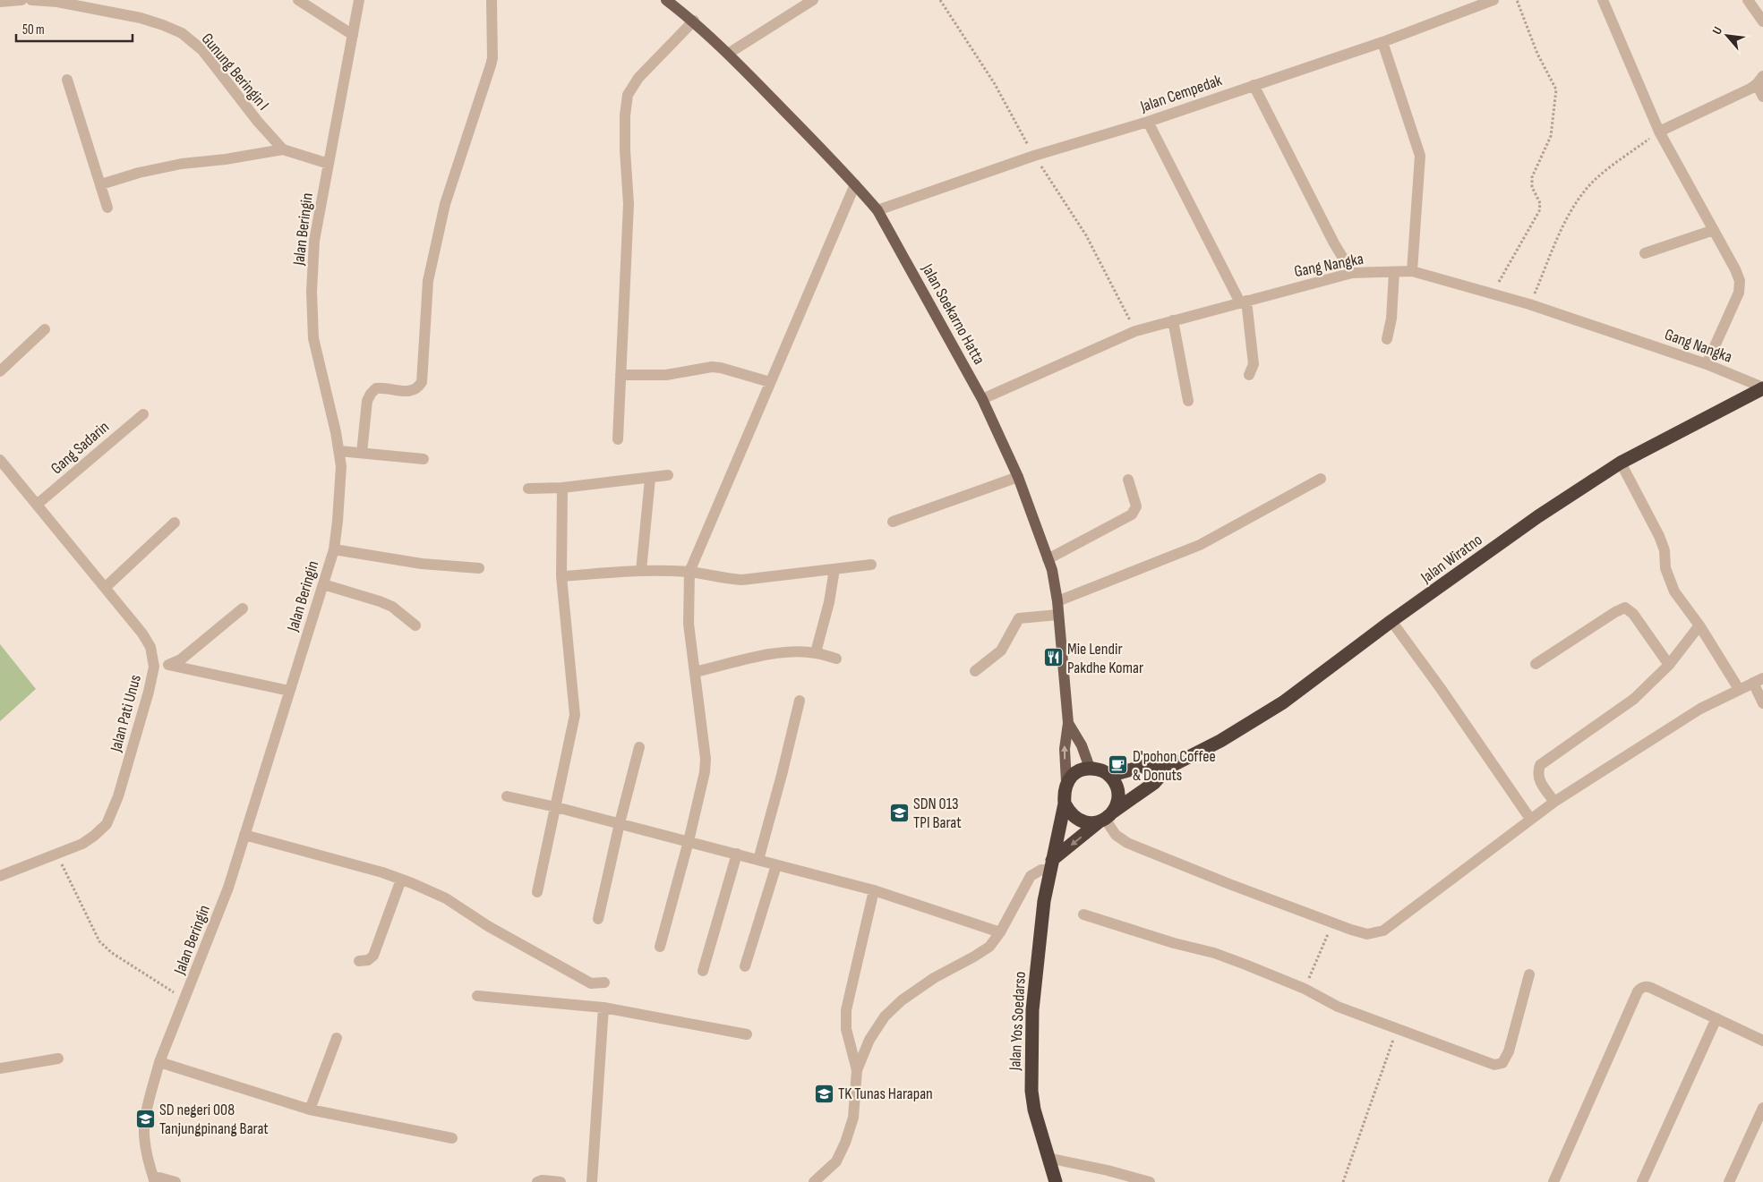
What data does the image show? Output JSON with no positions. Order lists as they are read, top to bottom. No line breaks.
{"streets":{"highway":["Jalan Wiratno","Jalan Yos Soedarso"],"main road":["Jalan Soekarno Hatta"],"street":["Gunung Beringin I","Jalan Cempedak","Jalan Beringin","Gang Nangka","Gang Sadarin","Jalan Pati Unus"]},"crossings":[["Jalan Cempedak","Jalan Soekarno Hatta"],["Gang Nangka","Jalan Soekarno Hatta"],["Gang Nangka","Jalan Wiratno"],["Jalan Soekarno Hatta","Jalan Wiratno"],["Jalan Soekarno Hatta","Jalan Yos Soedarso"],["Gang Sadarin","Jalan Pati Unus"],["Jalan Wiratno","Jalan Yos Soedarso"]],"places":{"restaurant":["Mie Lendir Pakdhe Komar"],"cafe":["D'pohon Coffee & Donuts"],"school or university":["SDN 013 TPI Barat","TK Tunas Harapan","SD negeri 008 Tanjungpinang Barat"]},"scale_bar":"50 m","north":"top left"}
